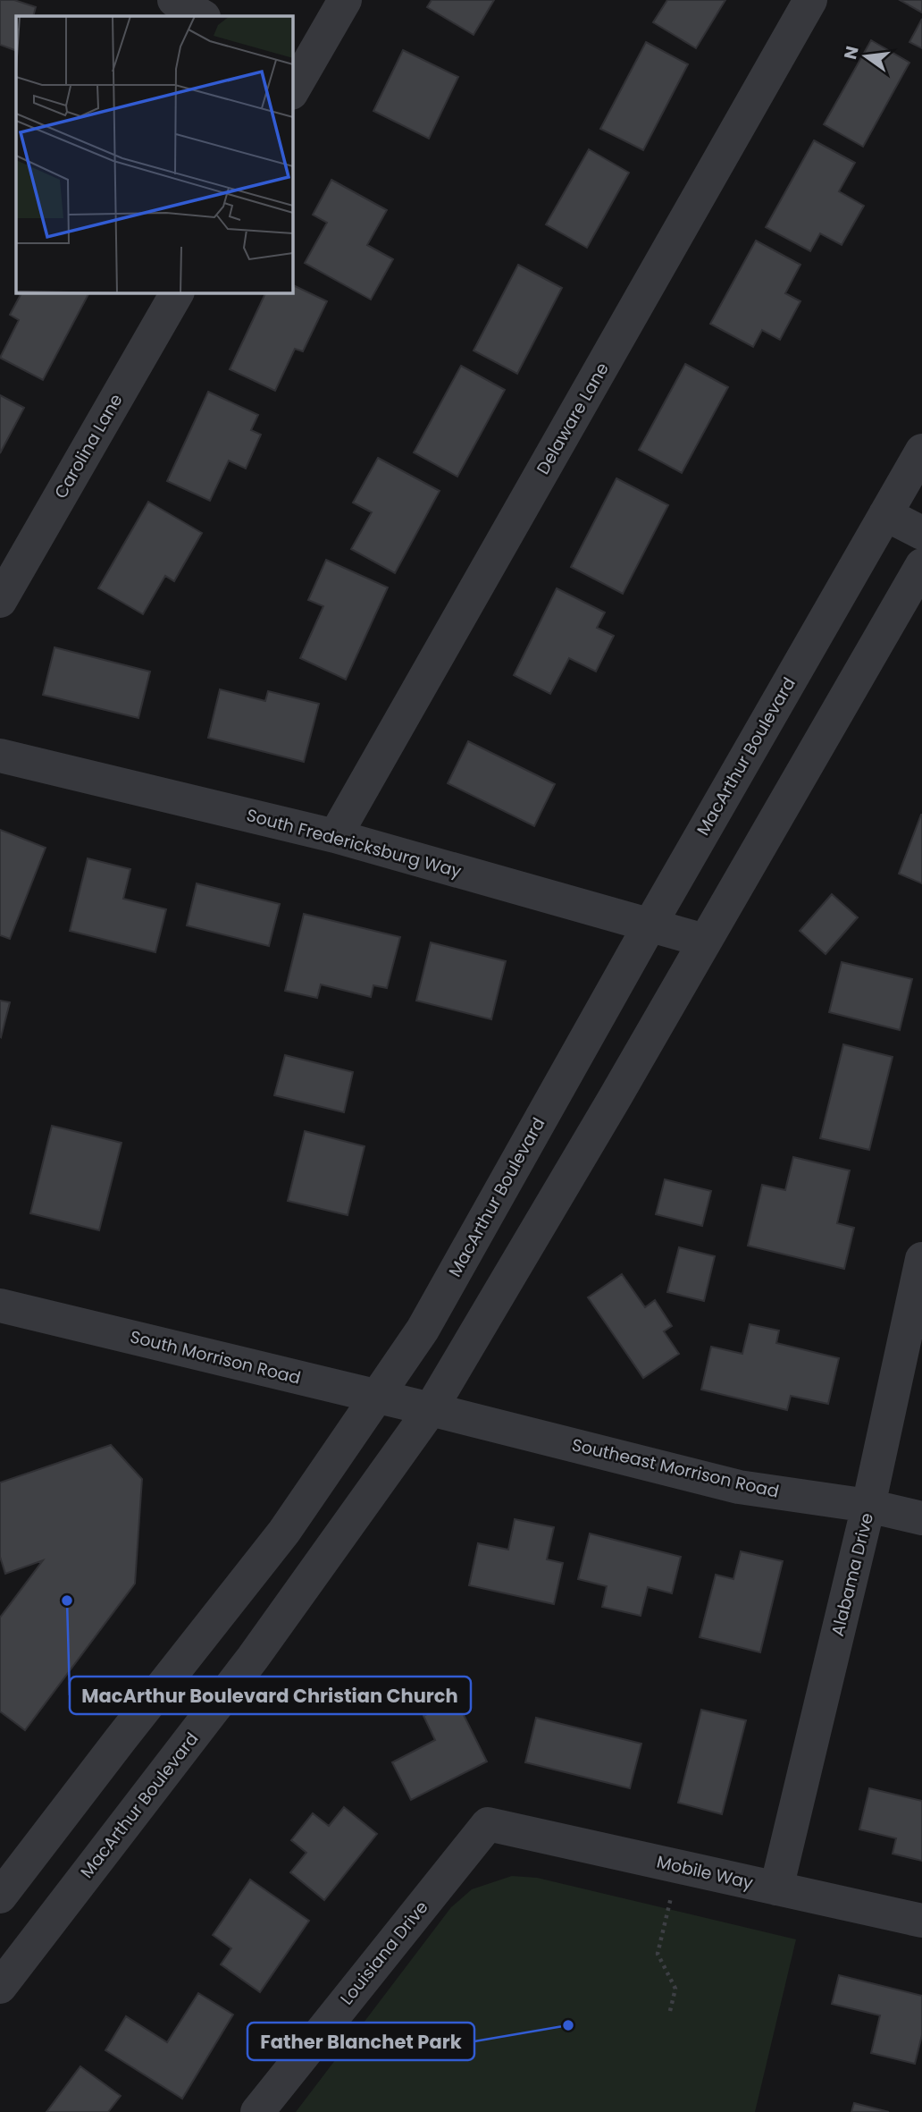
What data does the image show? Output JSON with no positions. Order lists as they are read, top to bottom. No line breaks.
{"streets":{"street":["Delaware Lane","Carolina Lane","MacArthur Boulevard","South Fredericksburg Way","South Morrison Road","Southeast Morrison Road","Alabama Drive","Mobile Way","Louisiana Drive"]},"crossings":[["Delaware Lane","South Fredericksburg Way"],["MacArthur Boulevard","South Fredericksburg Way"],["MacArthur Boulevard","South Morrison Road"],["MacArthur Boulevard","Southeast Morrison Road"],["South Morrison Road","Southeast Morrison Road"],["Southeast Morrison Road","Alabama Drive"],["Alabama Drive","Mobile Way"],["Mobile Way","Louisiana Drive"]],"places":["MacArthur Boulevard Christian Church","Father Blanchet Park"],"north":"left"}
